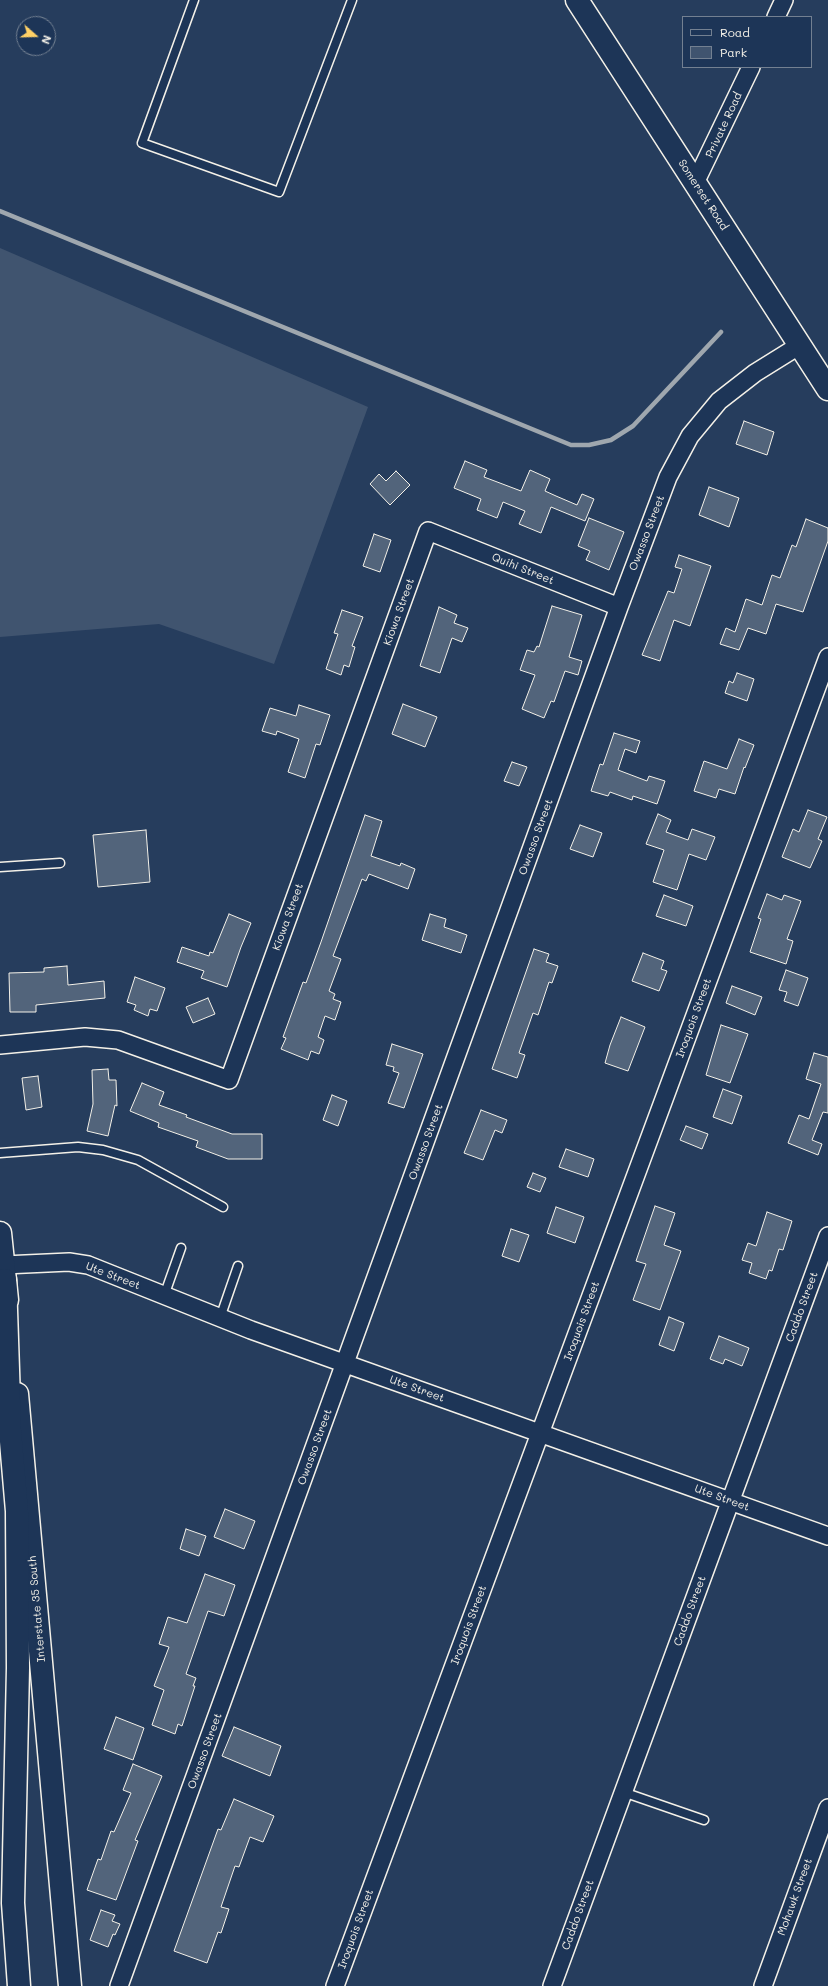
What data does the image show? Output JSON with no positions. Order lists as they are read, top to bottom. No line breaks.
{"streets":{"main road":["Somerset Road","Interstate 35 South"],"street":["Private Road","Owasso Street","Quihi Street","Kiowa Street","Iroquois Street","Ute Street","Caddo Street","Mohawk Street"]},"crossings":[["Private Road","Somerset Road"],["Somerset Road","Owasso Street"],["Owasso Street","Quihi Street"],["Owasso Street","Ute Street"],["Quihi Street","Kiowa Street"],["Iroquois Street","Ute Street"],["Ute Street","Caddo Street"],["Ute Street","Interstate 35 South"]],"legend":["Road","Park"],"north":"right"}
